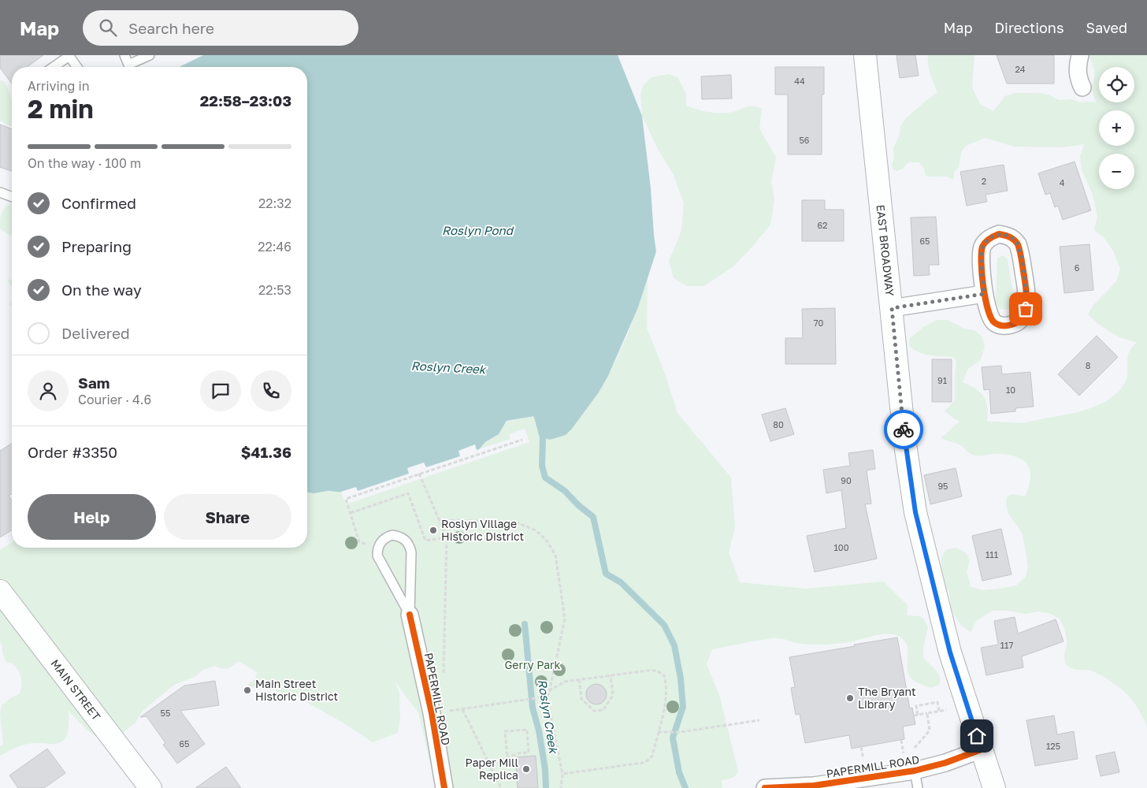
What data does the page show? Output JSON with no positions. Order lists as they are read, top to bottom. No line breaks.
{"streets":{"main road":["EAST BROADWAY","MAIN STREET"],"street":["PAPERMILL ROAD"]},"crossings":[["EAST BROADWAY","PAPERMILL ROAD"]],"water":["Roslyn Pond","Roslyn Creek"],"parks":["Gerry Park"],"places":["Roslyn Village Historic District","Main Street Historic District","The Bryant Library","Paper Mill Replica"],"house_numbers":["24","44","56","2","4","62","65","6","70","8","91","10","80","90","95","100","111","117","55","65","125"],"page":{"header":"Map","search":"Search here","nav":["Map","Directions","Saved"],"map_buttons":["+","−"],"heading":["2 min","Arriving in","22:58–23:03"],"panel":["Sam","Courier · 4.6","Order #3350","$41.36"],"bar":"On the way · 100 m","list":[["Confirmed","22:32"],["Preparing","22:46"],["On the way","22:53"],"Delivered"],"buttons":["Help","Share"]}}
